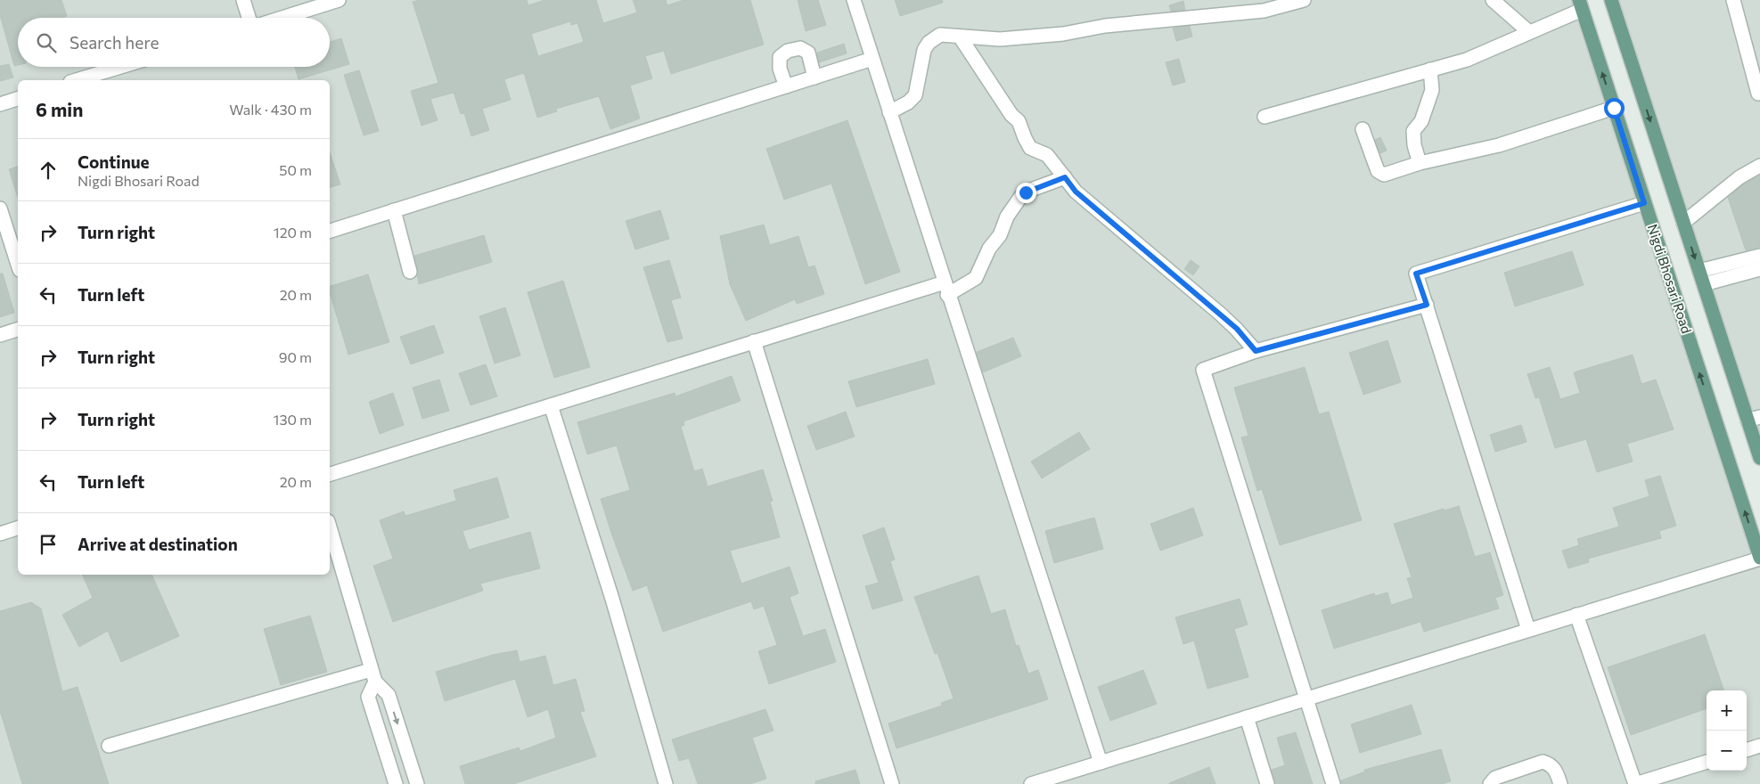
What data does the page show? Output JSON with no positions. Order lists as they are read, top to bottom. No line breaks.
{"streets":{"main road":["Nigdi Bhosari Road"]},"page":{"search":"Search here","heading":["6 min","Walk · 430 m"],"list":[["Continue","Nigdi Bhosari Road","50 m"],["Turn right","120 m"],["Turn left","20 m"],["Turn right","90 m"],["Turn right","130 m"],["Turn left","20 m"],"Arrive at destination"],"map_buttons":["+","−"]}}
